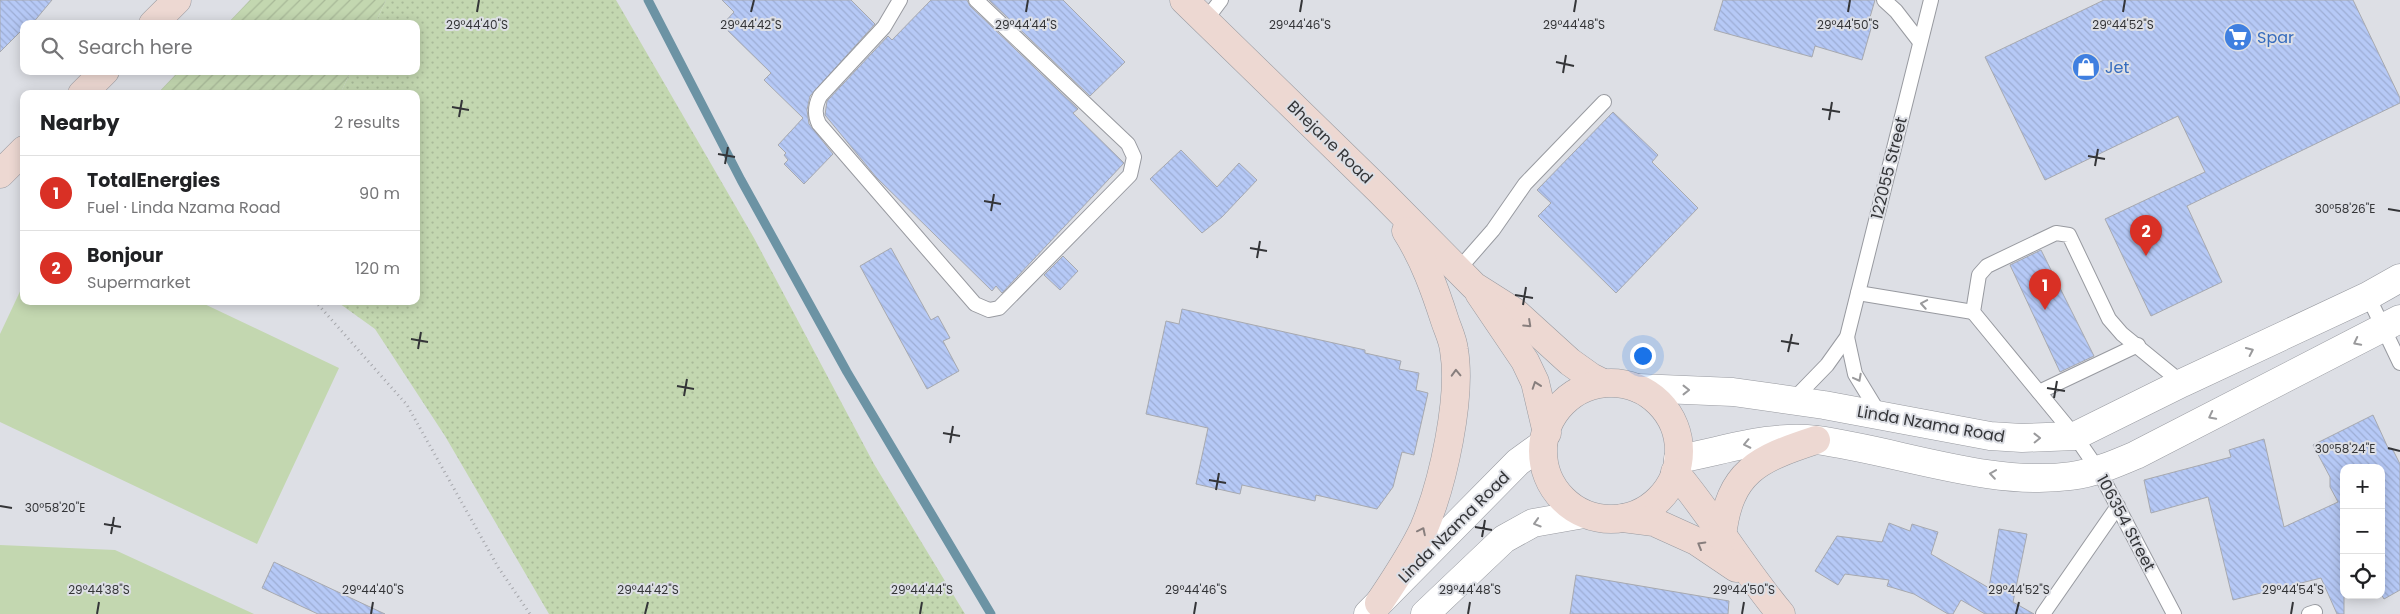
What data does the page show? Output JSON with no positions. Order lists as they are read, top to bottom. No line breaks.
{"streets":{"street":["Bhejane Road","Linda Nzama Road"],"lane":["122055 Street","106354 Street"]},"crossings":[["Bhejane Road","Linda Nzama Road"],["122055 Street","Linda Nzama Road"],["Linda Nzama Road","106354 Street"]],"places":{"supermarket":["Spar"],"shop":["Jet"]},"page":{"search":"Search here","heading":["Nearby","2 results"],"list":[{"mark":"1","name":"TotalEnergies","note":"Fuel · Linda Nzama Road","value":"90 m"},{"mark":"2","name":"Bonjour","note":"Supermarket","value":"120 m"}],"pins":["2","1"],"map_buttons":["+","−"]},"coordinates":["29°44'40\"S","29°44'42\"S","29°44'46\"S","29°44'48\"S","29°44'50\"S","29°44'52\"S","29°44'44\"S","30°58'26\"E","30°58'24\"E","30°58'20\"E","29°44'38\"S","29°44'54\"S"]}
